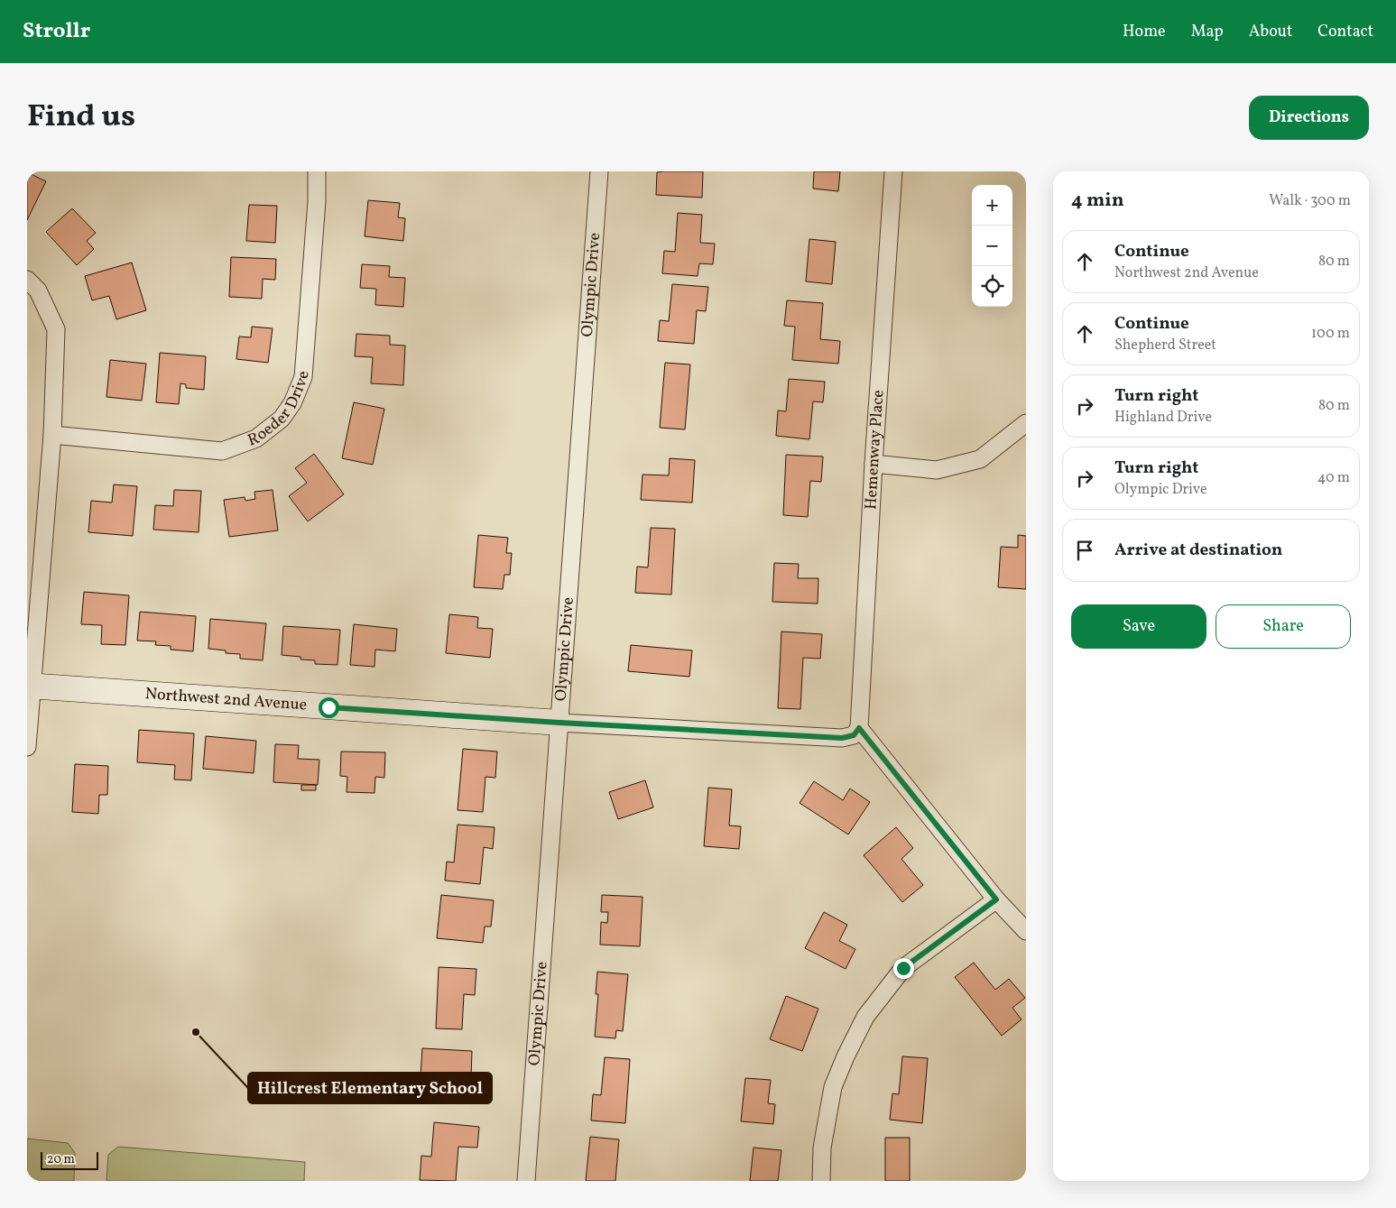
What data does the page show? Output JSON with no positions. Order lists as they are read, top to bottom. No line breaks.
{"streets":{"street":["Olympic Drive","Roeder Drive","Hemenway Place","Northwest 2nd Avenue"]},"crossings":[["Olympic Drive","Northwest 2nd Avenue"]],"places":["Hillcrest Elementary School"],"scale_bar":"20 m","page":{"header":"Strollr","nav":["Home","Map","About","Contact"],"title":"Find us","buttons":["Directions",["Save","Share"]],"heading":["4 min","Walk · 300 m"],"map_buttons":["+","−"],"list":[["Continue","Northwest 2nd Avenue","80 m"],["Continue","Shepherd Street","100 m"],["Turn right","Highland Drive","80 m"],["Turn right","Olympic Drive","40 m"],"Arrive at destination"],"scale":"20 m"}}
